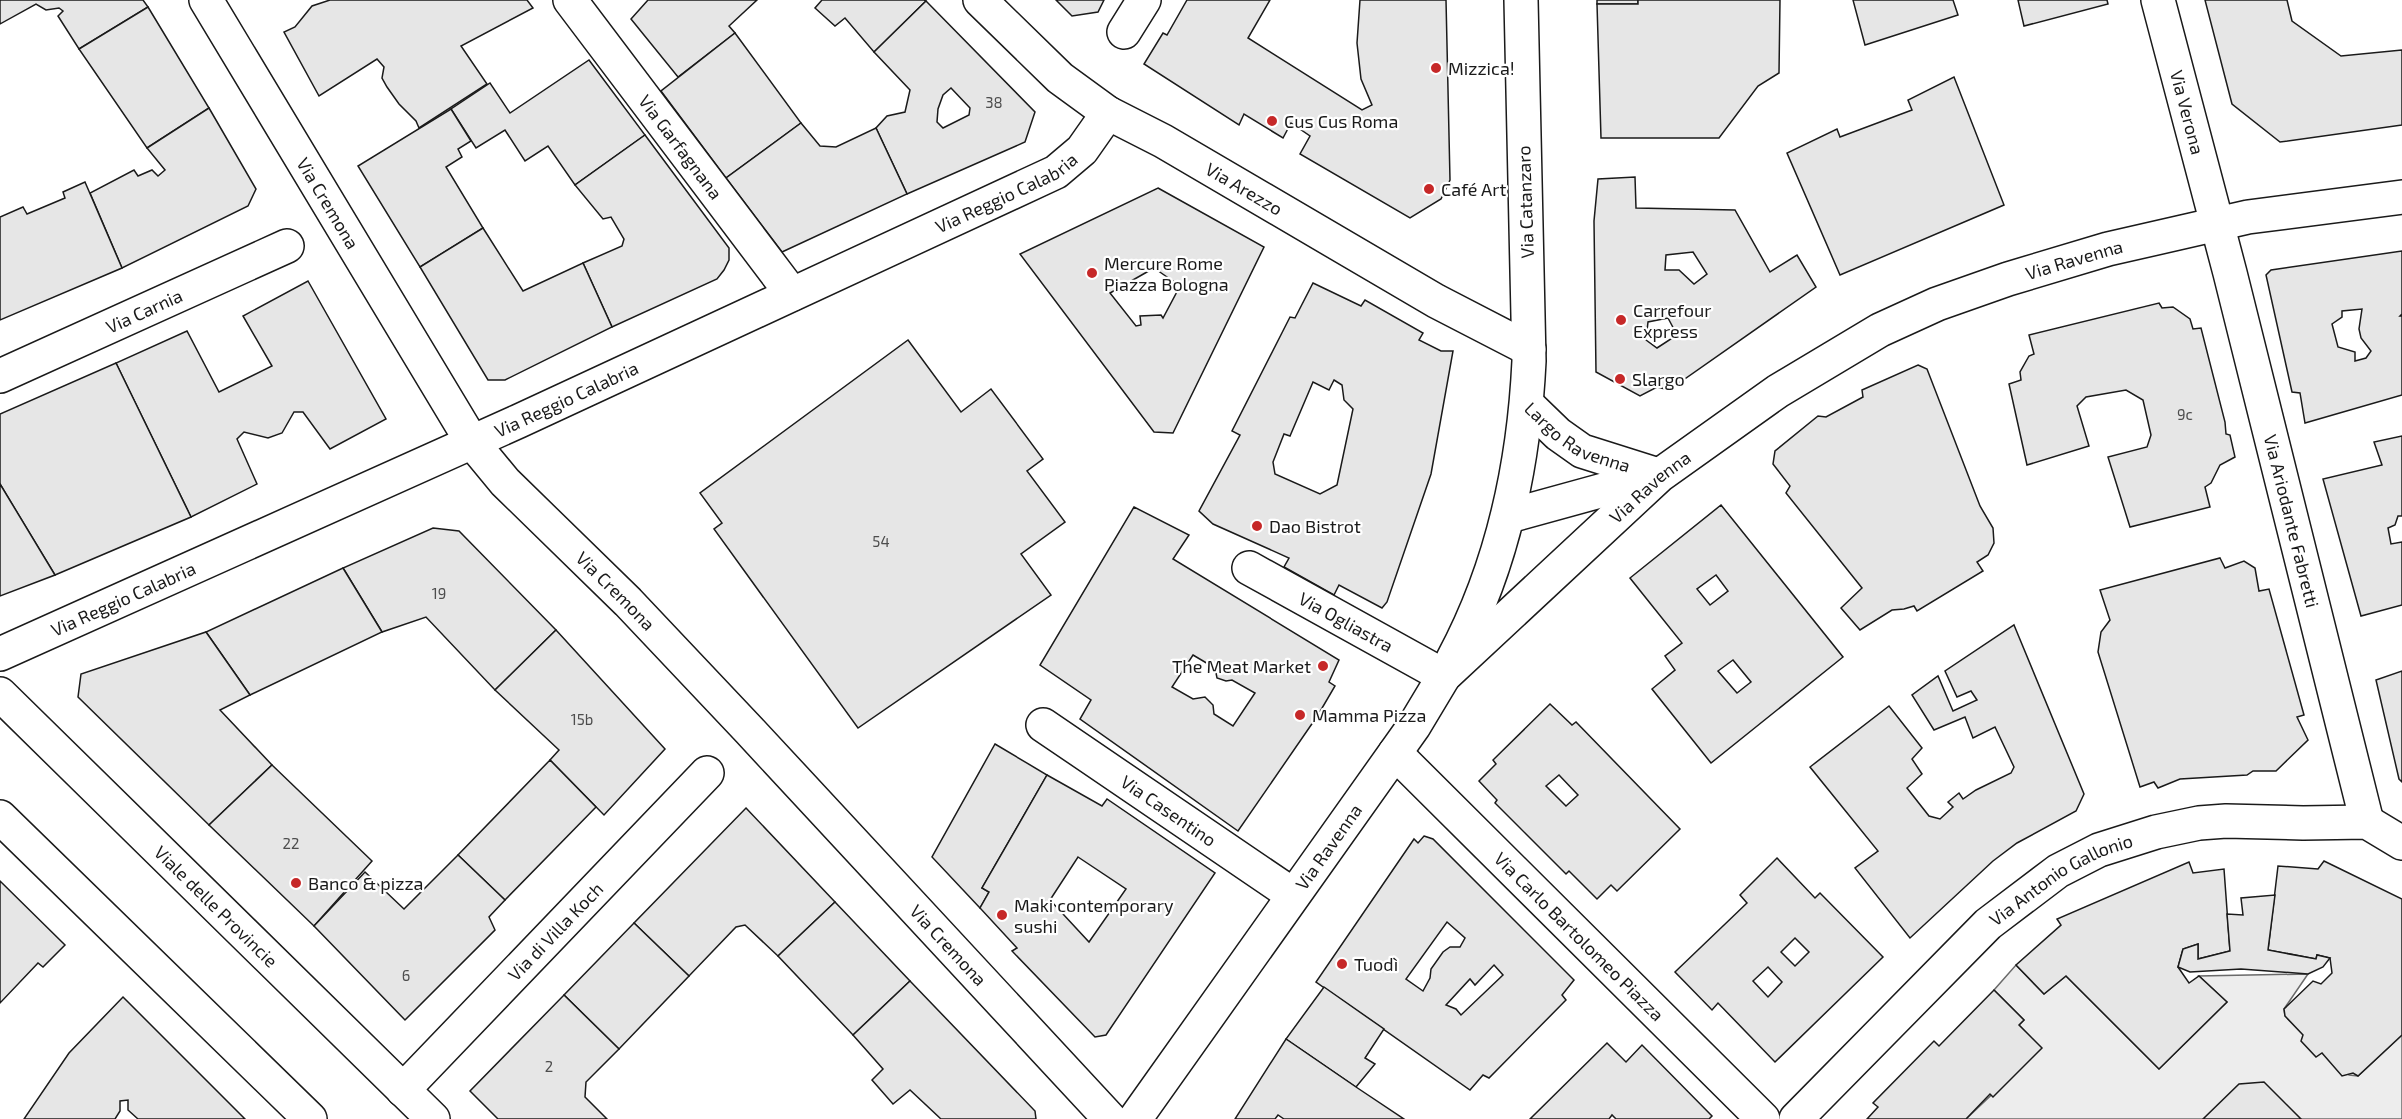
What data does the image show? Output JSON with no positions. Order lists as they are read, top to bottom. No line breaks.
{"streets":{"street":["Via Verona","Via Garfagnana","Via Arezzo","Via Reggio Calabria","Via Catanzaro","Via Cremona","Via Ravenna","Via Carnia","Largo Ravenna","Via Ariodante Fabretti","Via Ogliastra","Via Casentino","Via Antonio Gallonio","Viale delle Provincie","Via di Villa Koch","Via Carlo Bartolomeo Piazza"]},"crossings":[["Via Verona","Via Ravenna"],["Via Verona","Via Ariodante Fabretti"],["Via Garfagnana","Via Reggio Calabria"],["Via Arezzo","Via Reggio Calabria"],["Via Arezzo","Via Catanzaro"],["Via Reggio Calabria","Via Cremona"],["Via Catanzaro","Largo Ravenna"],["Via Ravenna","Largo Ravenna"],["Via Ravenna","Via Ariodante Fabretti"],["Via Ravenna","Via Ogliastra"],["Via Ravenna","Via Casentino"],["Via Ravenna","Via Carlo Bartolomeo Piazza"],["Largo Ravenna","Via Ogliastra"],["Via Ariodante Fabretti","Via Antonio Gallonio"],["Viale delle Provincie","Via di Villa Koch"]],"places":["Mizzica!","Cus Cus Roma","Café Art","Mercure Rome Piazza Bologna","Carrefour Express","Slargo","Dao Bistrot","The Meat Market","Mamma Pizza","Banco & pizza","Maki contemporary sushi","Tuodì"],"house_numbers":["38","9c","54","19","15b","22","6","2"]}
